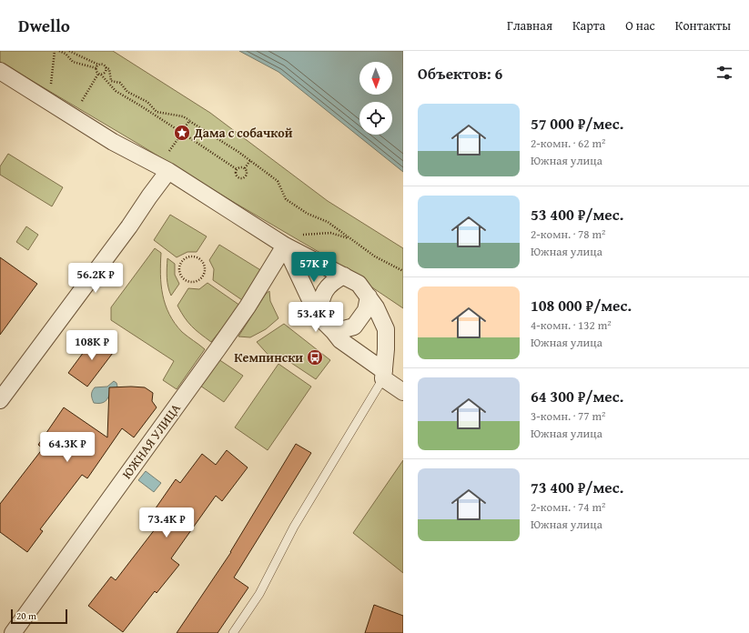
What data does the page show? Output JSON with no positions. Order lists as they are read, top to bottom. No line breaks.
{"streets":{"street":["ЮЖНАЯ УЛИЦА"]},"places":{"place":["Дама с собачкой"],"bus stop":["Кемпински"]},"scale_bar":"20 m","north":"bottom","page":{"header":"Dwello","nav":["Главная","Карта","О нас","Контакты"],"heading":"Объектов: 6","list":[{"name":"57 000 ₽/мес.","note":"2-комн. · 62 m² · Южная улица"},{"name":"53 400 ₽/мес.","note":"2-комн. · 78 m² · Южная улица"},{"name":"108 000 ₽/мес.","note":"4-комн. · 132 m² · Южная улица"},{"name":"64 300 ₽/мес.","note":"3-комн. · 77 m² · Южная улица"},{"name":"73 400 ₽/мес.","note":"2-комн. · 74 m² · Южная улица"}],"price":["57K ₽","56.2K ₽","53.4K ₽","108K ₽","64.3K ₽","73.4K ₽"],"scale":"20 m"}}
